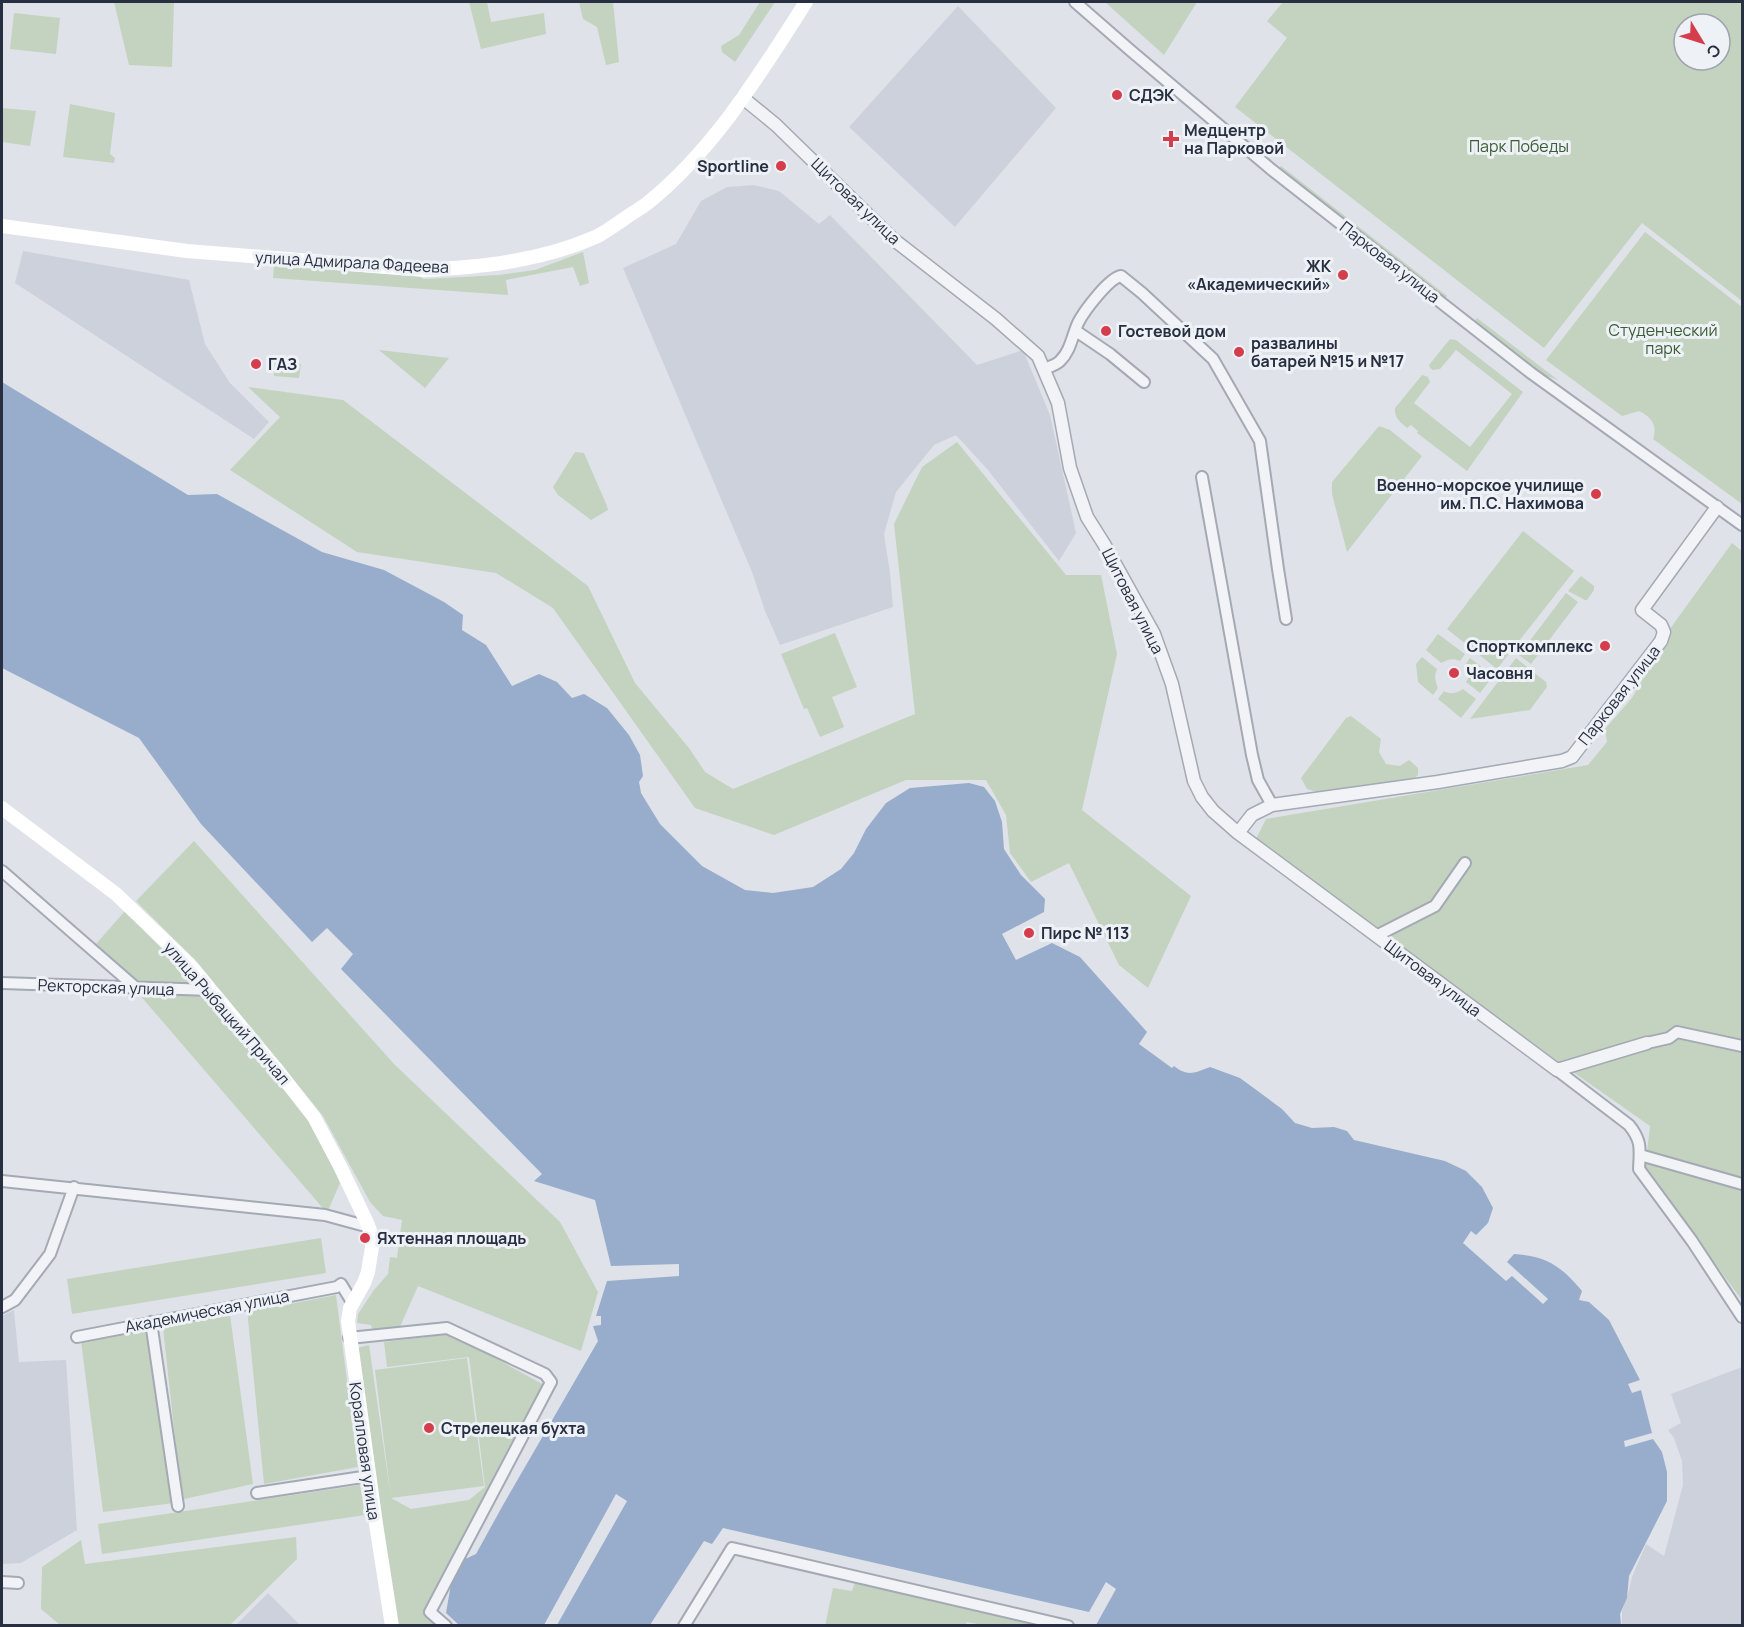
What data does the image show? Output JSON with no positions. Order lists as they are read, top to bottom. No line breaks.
{"streets":{"main road":["улица Адмирала Фадеева","улица Рыбацкий Причал","Коралловая улица"],"street":["Щитовая улица","Парковая улица","Ректорская улица","Академическая улица"]},"crossings":[["Щитовая улица","улица Адмирала Фадеева"],["Щитовая улица","Парковая улица"],["Ректорская улица","улица Рыбацкий Причал"],["Академическая улица","Коралловая улица"]],"parks":["Парк Победы","Студенческий парк"],"places":{"other":["СДЭК","Sportline","ЖК «Академический»","Гостевой дом","развалины батарей №15 и №17","ГАЗ","Военно-морское училище им. П.С. Нахимова","Спорткомплекс","Часовня","Пирс № 113","Яхтенная площадь","Стрелецкая бухта"],"health":["Медцентр на Парковой"]},"north":"bottom right"}
